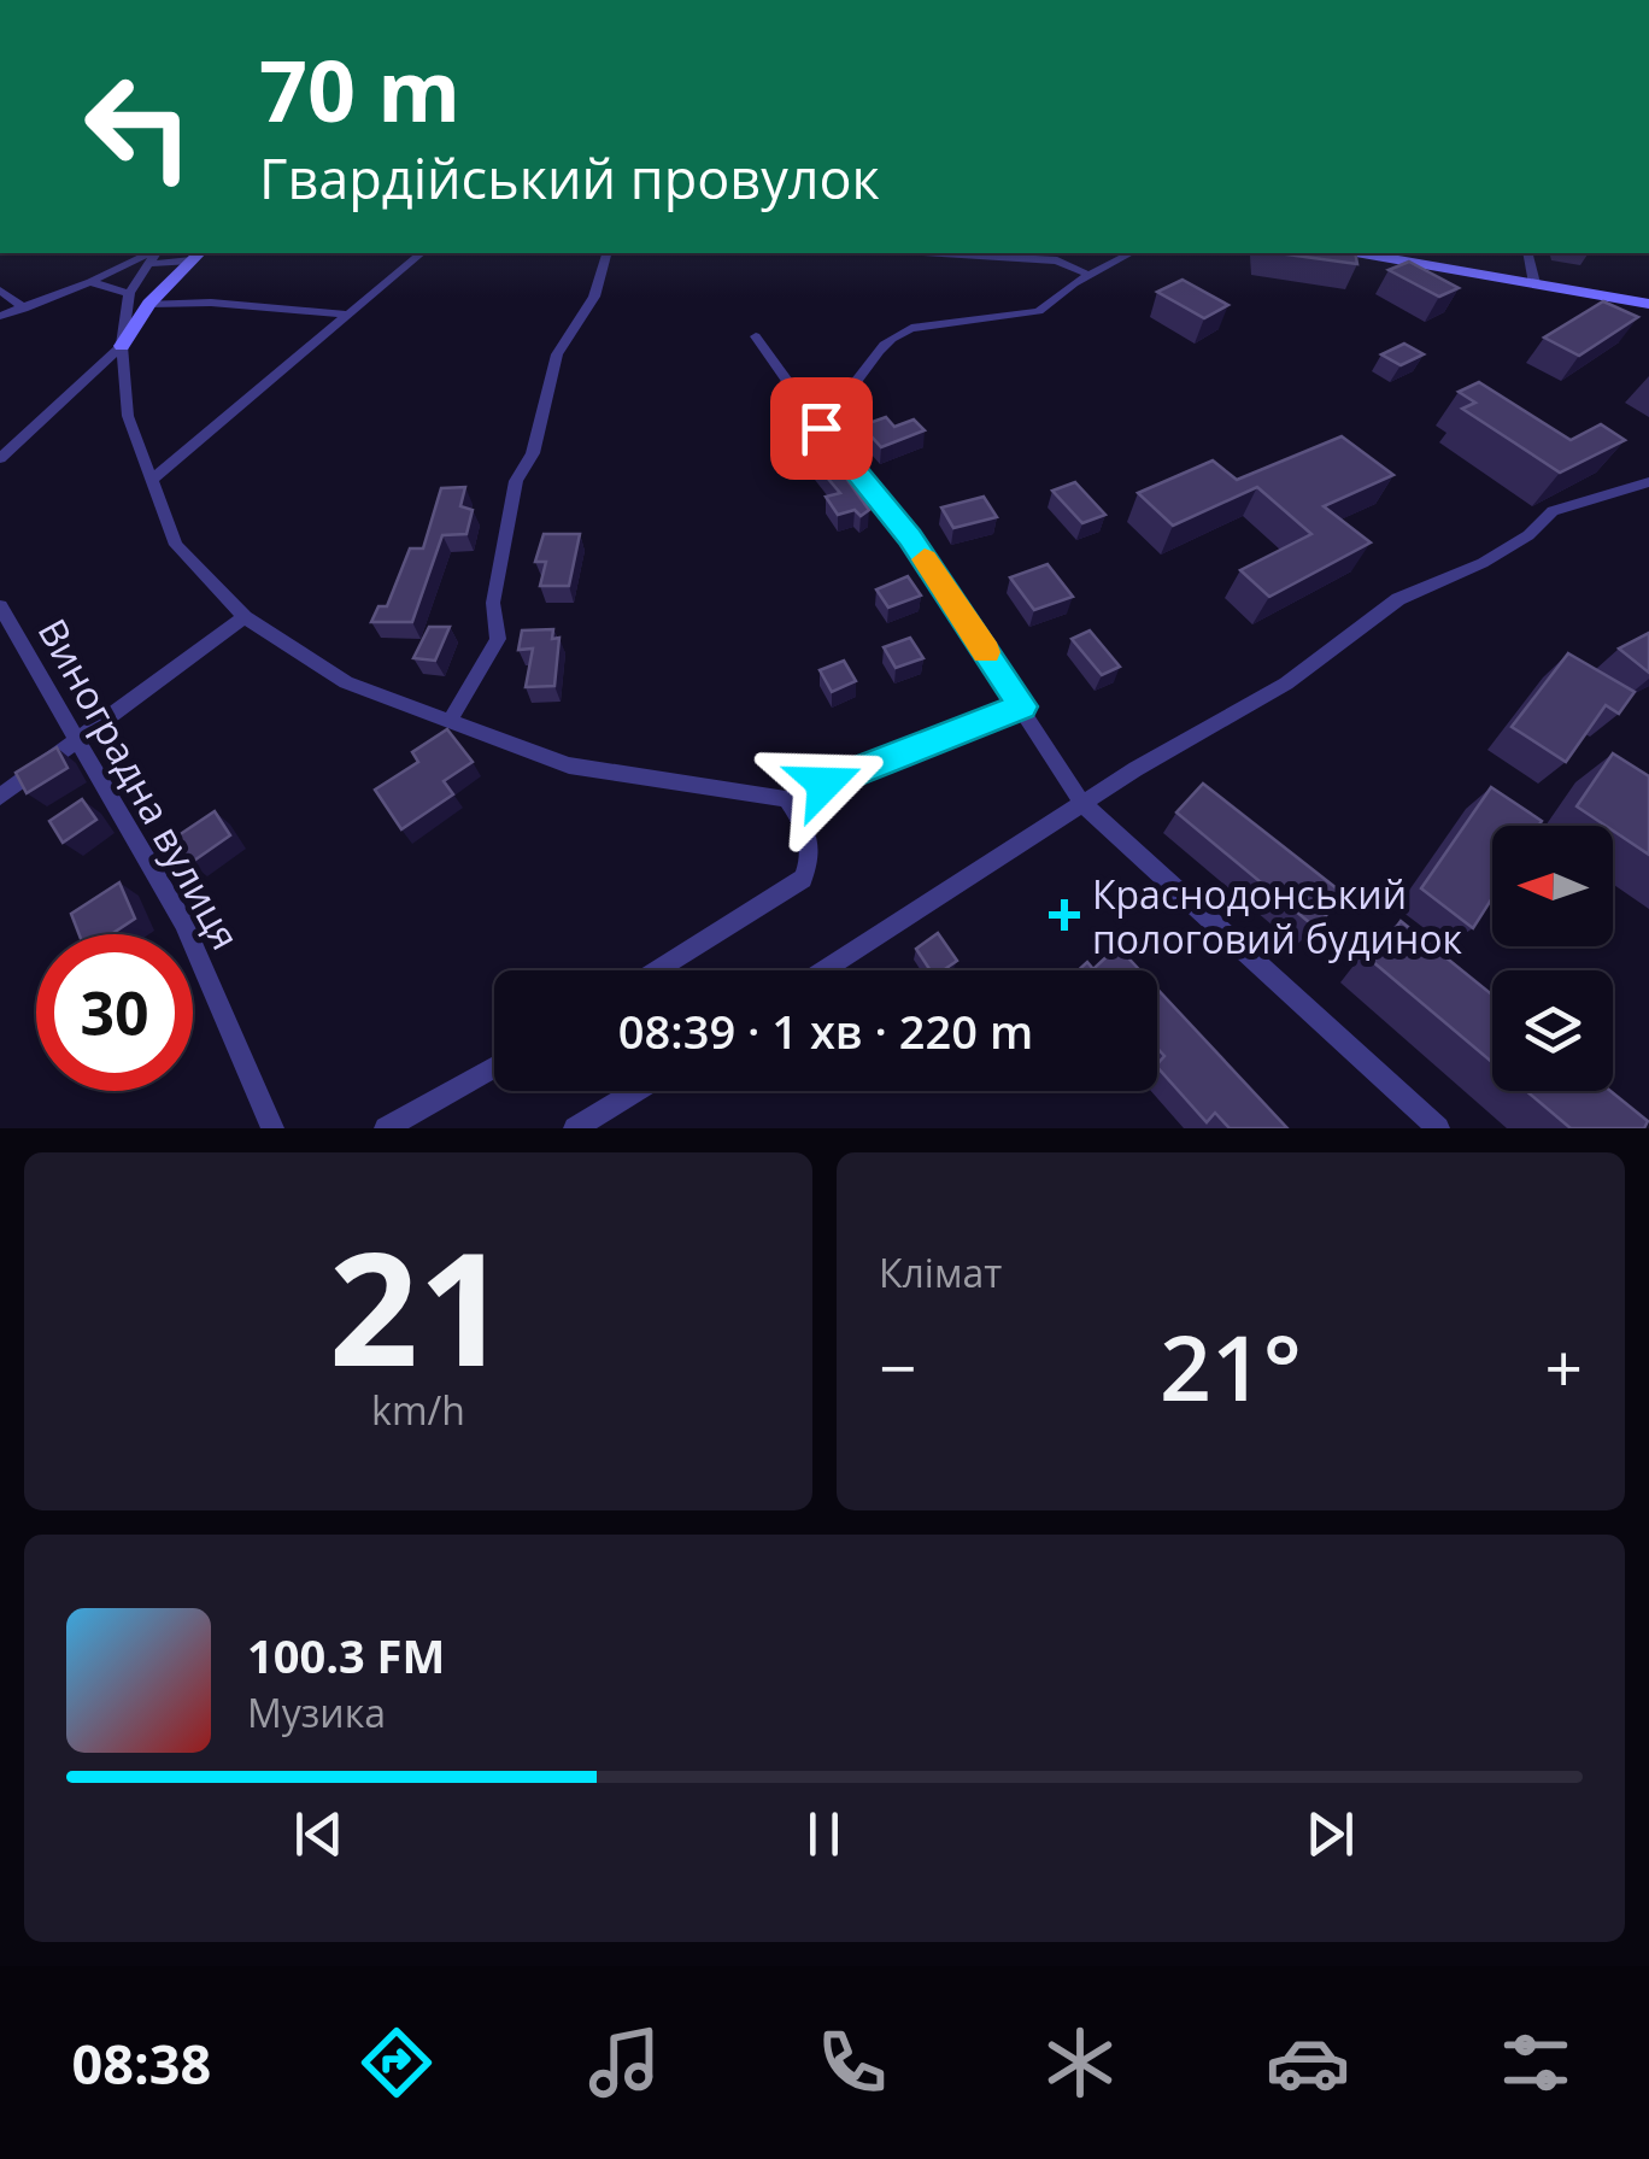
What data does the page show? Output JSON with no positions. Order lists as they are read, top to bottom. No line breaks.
{"streets":{"street":["Виноградна вулиця"]},"places":{"health":["Краснодонський пологовий будинок"]},"north":"left","page":{"turn":["70 m","Гвардійський провулок"],"limit":"30","trip":"08:39 · 1 хв · 220 m","tile":[["21","km/h"],"Клімат"],"heat":["−","21°","+"],"song":["100.3 FM","Музика"],"tabs":"08:38"}}
